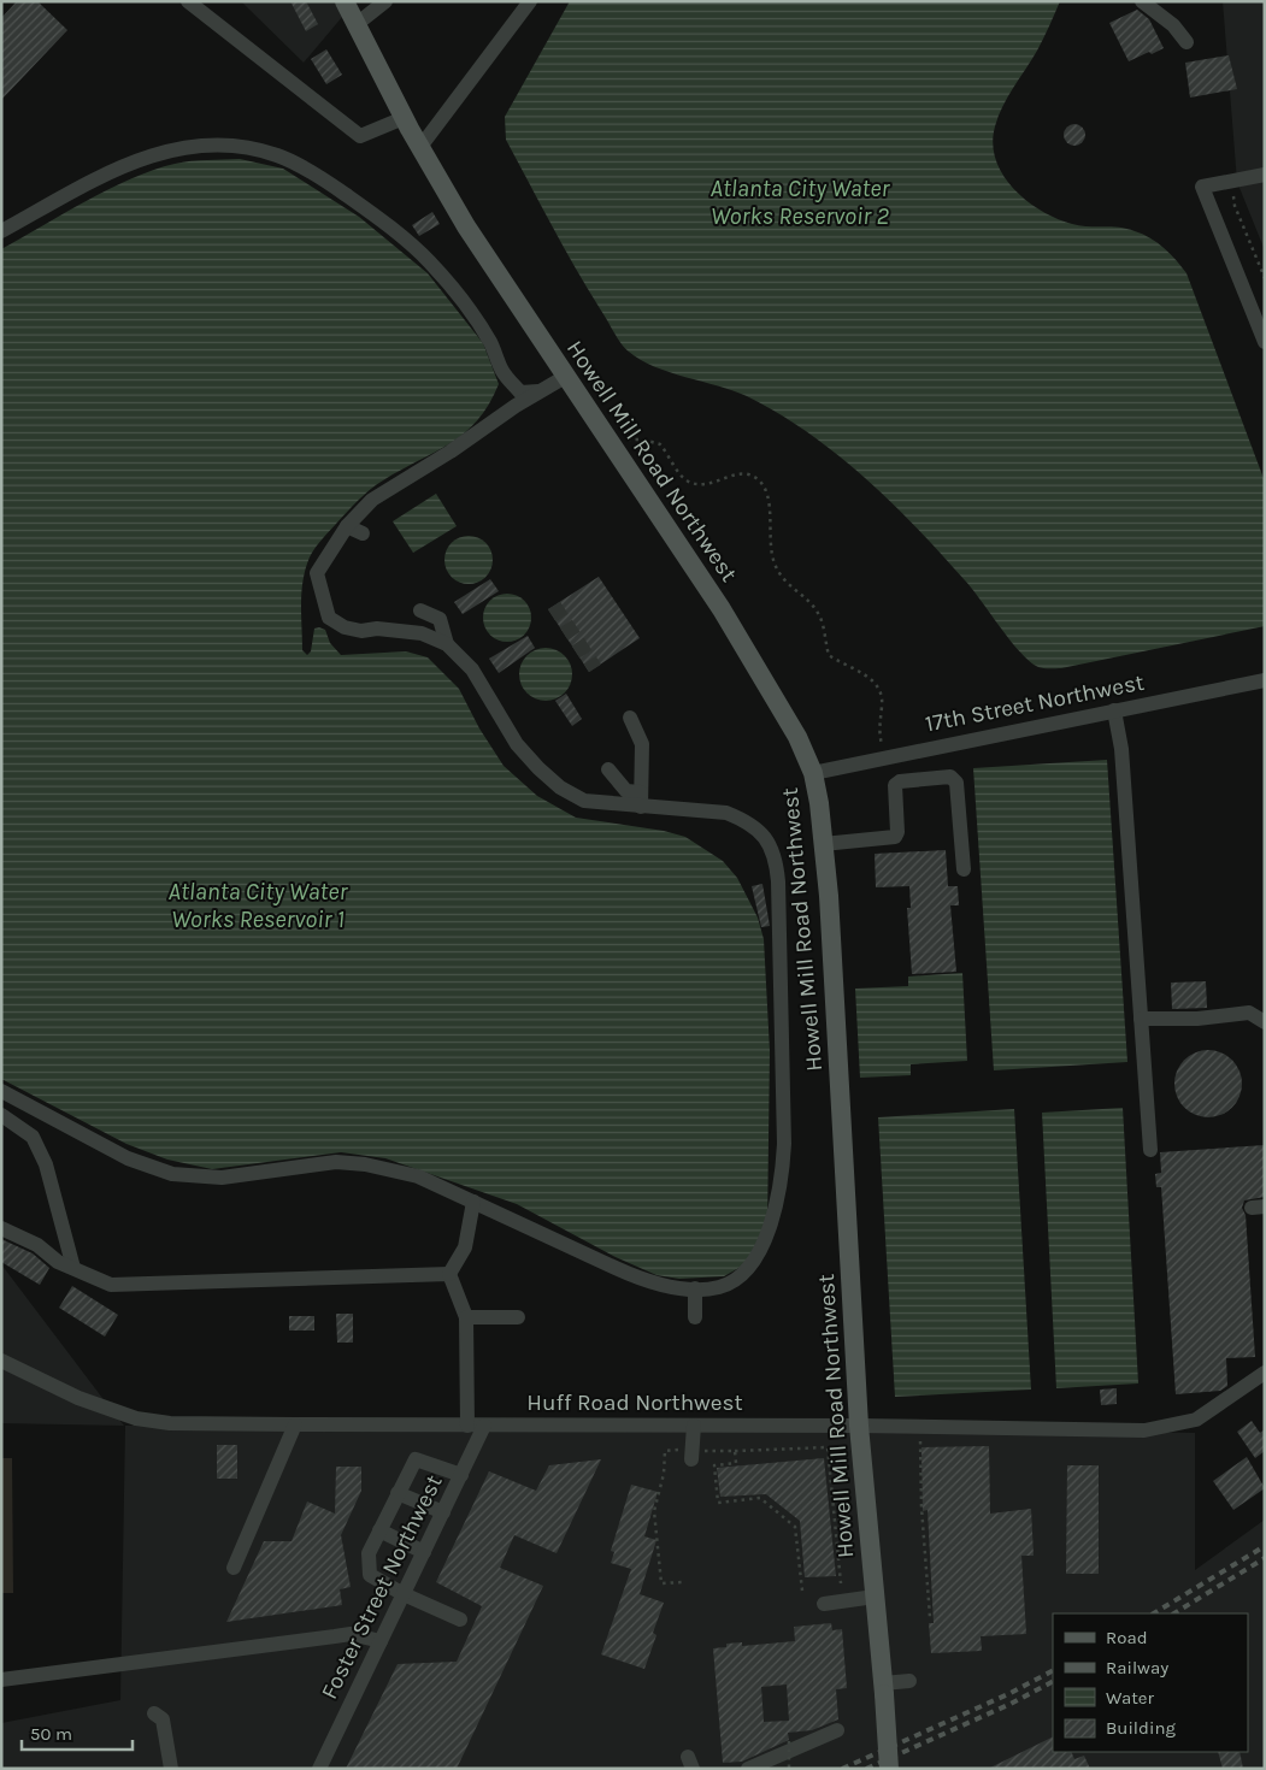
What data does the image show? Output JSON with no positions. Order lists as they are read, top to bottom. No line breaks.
{"streets":{"main road":["Howell Mill Road Northwest"],"street":["17th Street Northwest","Huff Road Northwest","Foster Street Northwest"]},"crossings":[["Howell Mill Road Northwest","17th Street Northwest"],["Howell Mill Road Northwest","Huff Road Northwest"],["Huff Road Northwest","Foster Street Northwest"]],"water":["Atlanta City Water Works Reservoir 2","Atlanta City Water Works Reservoir 1"],"legend":["Road","Railway","Water","Building"],"scale_bar":"50 m"}
